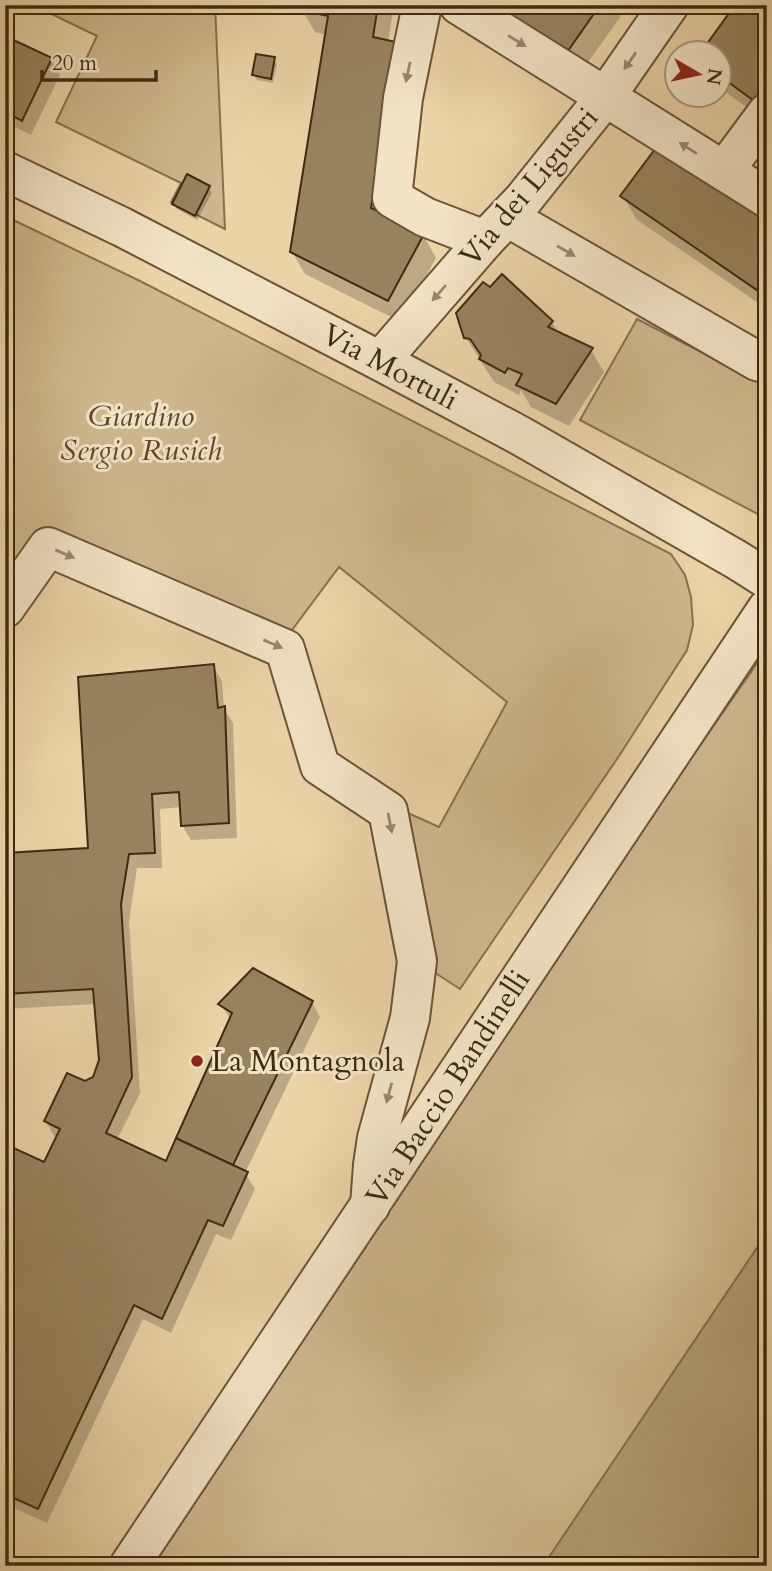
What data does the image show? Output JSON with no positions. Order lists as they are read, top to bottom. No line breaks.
{"streets":{"street":["Via dei Ligustri","Via Mortuli","Via Baccio Bandinelli"]},"crossings":[["Via dei Ligustri","Via Mortuli"]],"one_way":["Via dei Ligustri"],"parks":["Giardino Sergio Rusich"],"places":["La Montagnola"],"scale_bar":"20 m","north":"right"}
